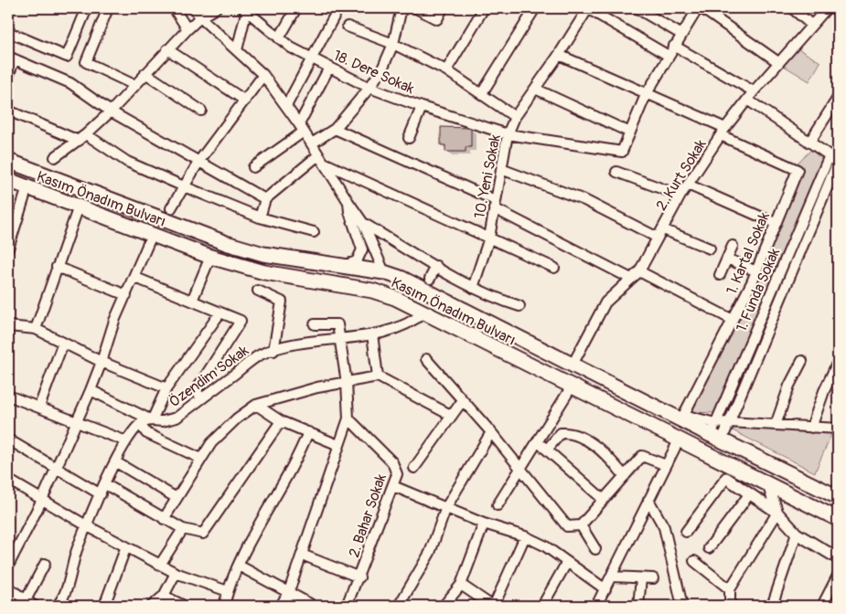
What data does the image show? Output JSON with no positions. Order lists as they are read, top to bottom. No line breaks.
{"streets":{"main road":["Kasım Önadım Bulvarı"],"street":["18. Dere Sokak","2. Kurt Sokak","10. Yeni Sokak","1. Kartal Sokak","1. Funda Sokak","Özendim Sokak","2. Bahar Sokak"]},"crossings":[["18. Dere Sokak","10. Yeni Sokak"],["2. Kurt Sokak","Kasım Önadım Bulvarı"],["2. Kurt Sokak","1. Kartal Sokak"],["Kasım Önadım Bulvarı","1. Kartal Sokak"],["Kasım Önadım Bulvarı","1. Funda Sokak"],["Kasım Önadım Bulvarı","Özendim Sokak"]]}
